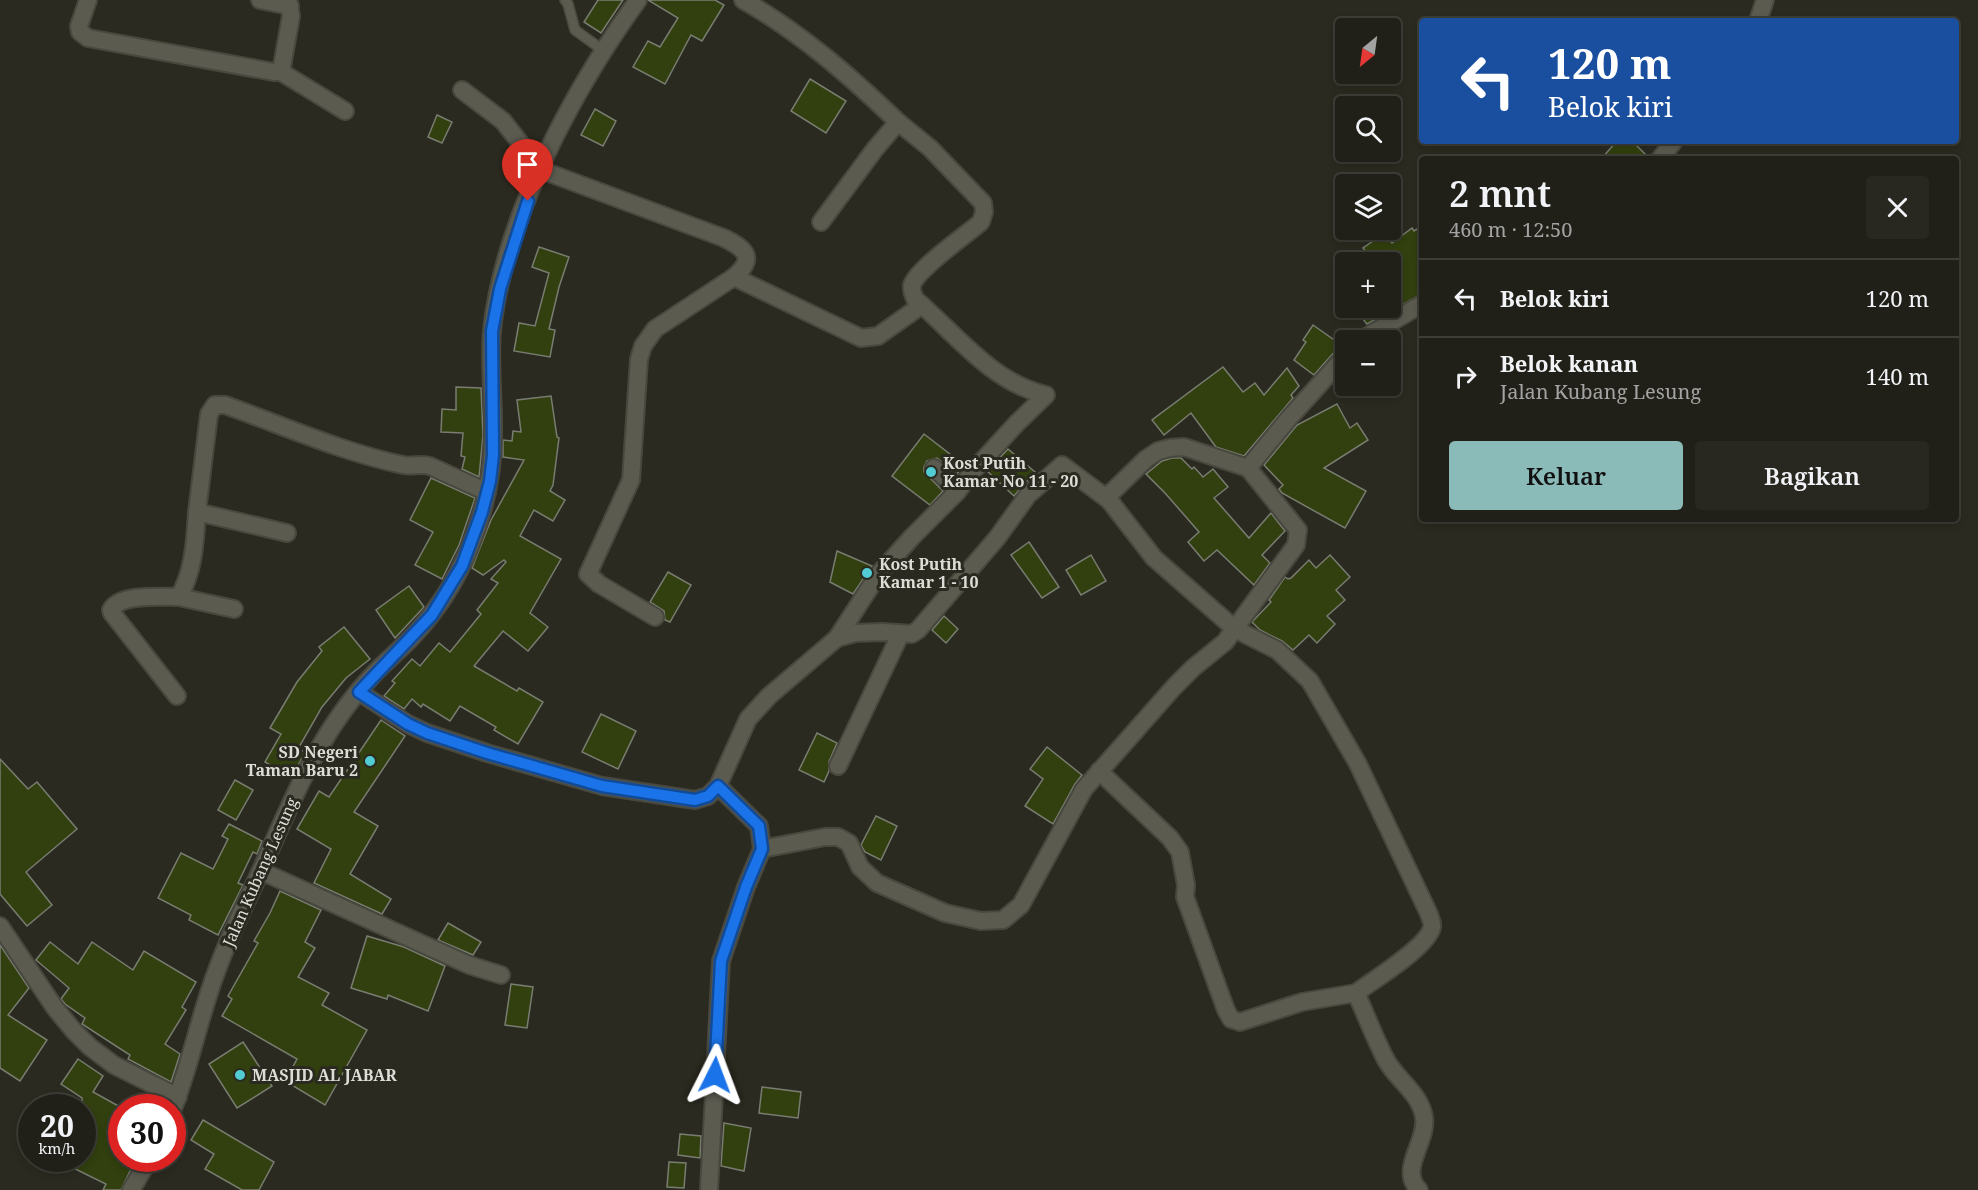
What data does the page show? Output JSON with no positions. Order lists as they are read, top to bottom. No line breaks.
{"streets":{"street":["Jalan Kubang Lesung"]},"places":["Kost Putih Kamar No 11 - 20","Kost Putih Kamar 1 - 10","SD Negeri Taman Baru 2","MASJID AL JABAR"],"north":"bottom left","page":{"map_buttons":["+","−"],"turn":["120 m","Belok kiri"],"heading":["2 mnt","460 m · 12:50"],"list":[{"name":"Belok kiri","value":"120 m"},{"name":"Belok kanan","note":"Jalan Kubang Lesung","value":"140 m"}],"buttons":["Keluar","Bagikan"],"speed":"20 km/h","limit":"30"}}
